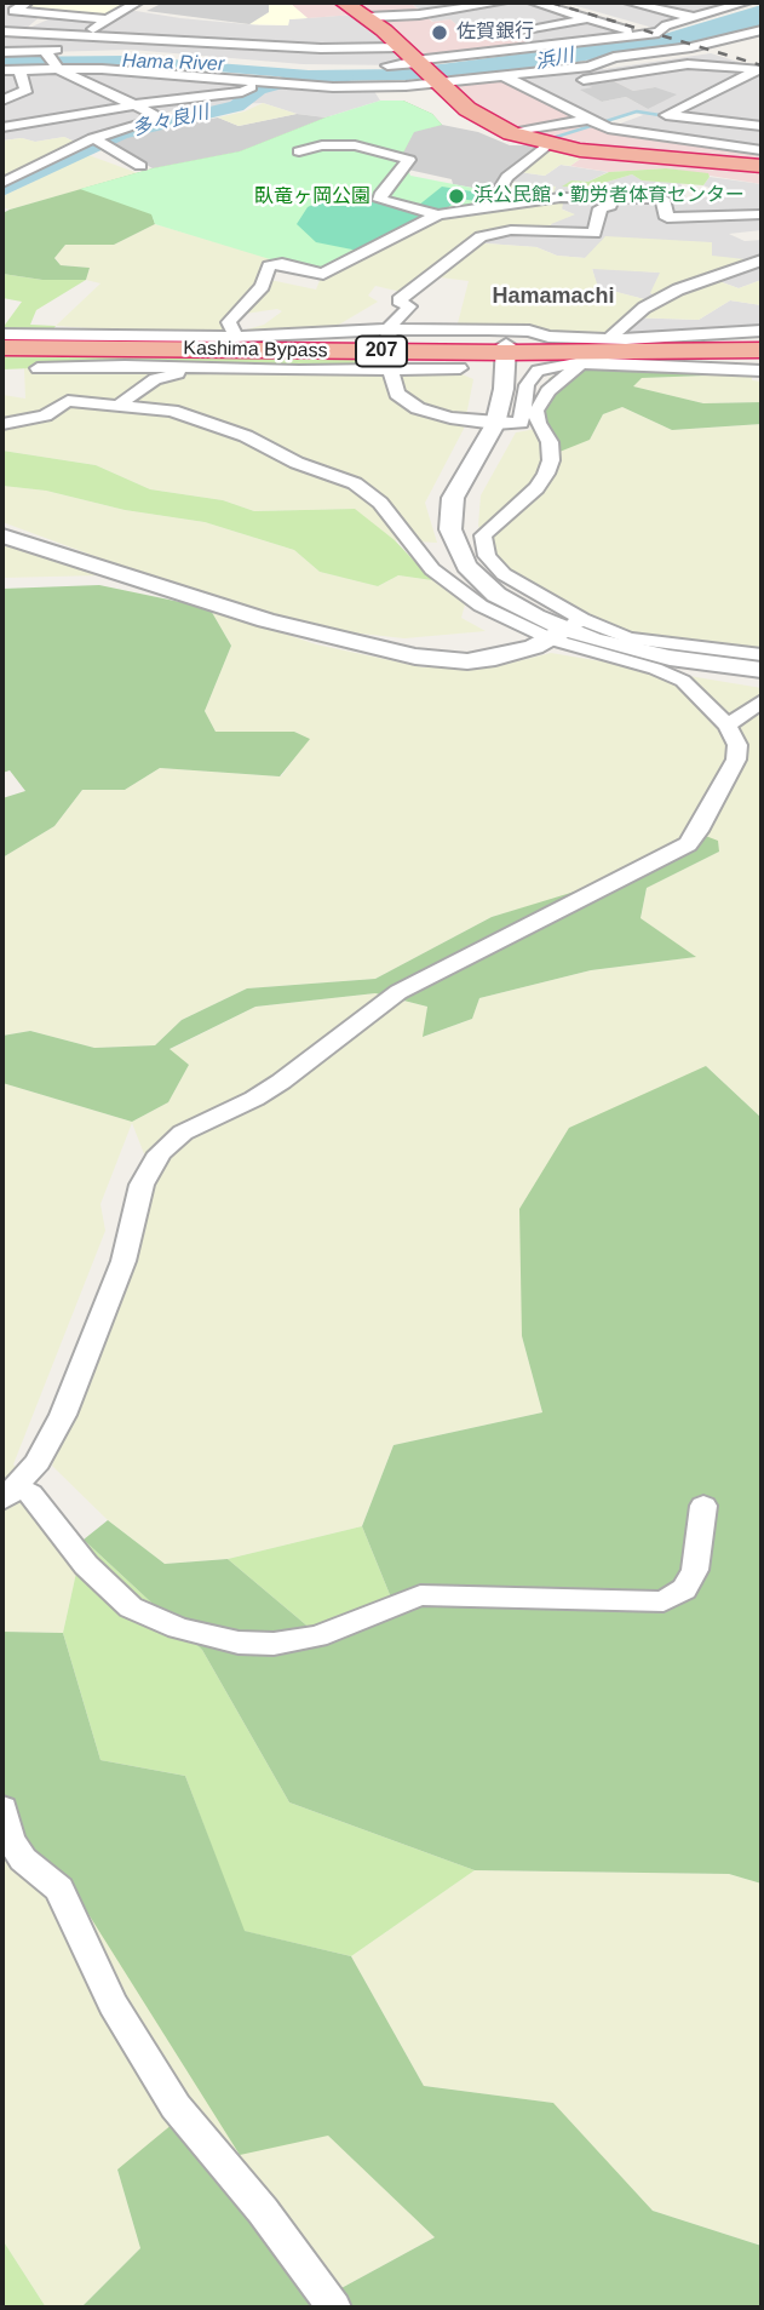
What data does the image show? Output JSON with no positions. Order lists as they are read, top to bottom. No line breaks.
{"streets":{"highway":["Kashima Bypass","207"]},"districts":["Hamamachi"],"water":["浜川","Hama River","多々良川"],"parks":["臥竜ヶ岡公園"],"places":["佐賀銀行","浜公民館・勤労者体育センター"]}
